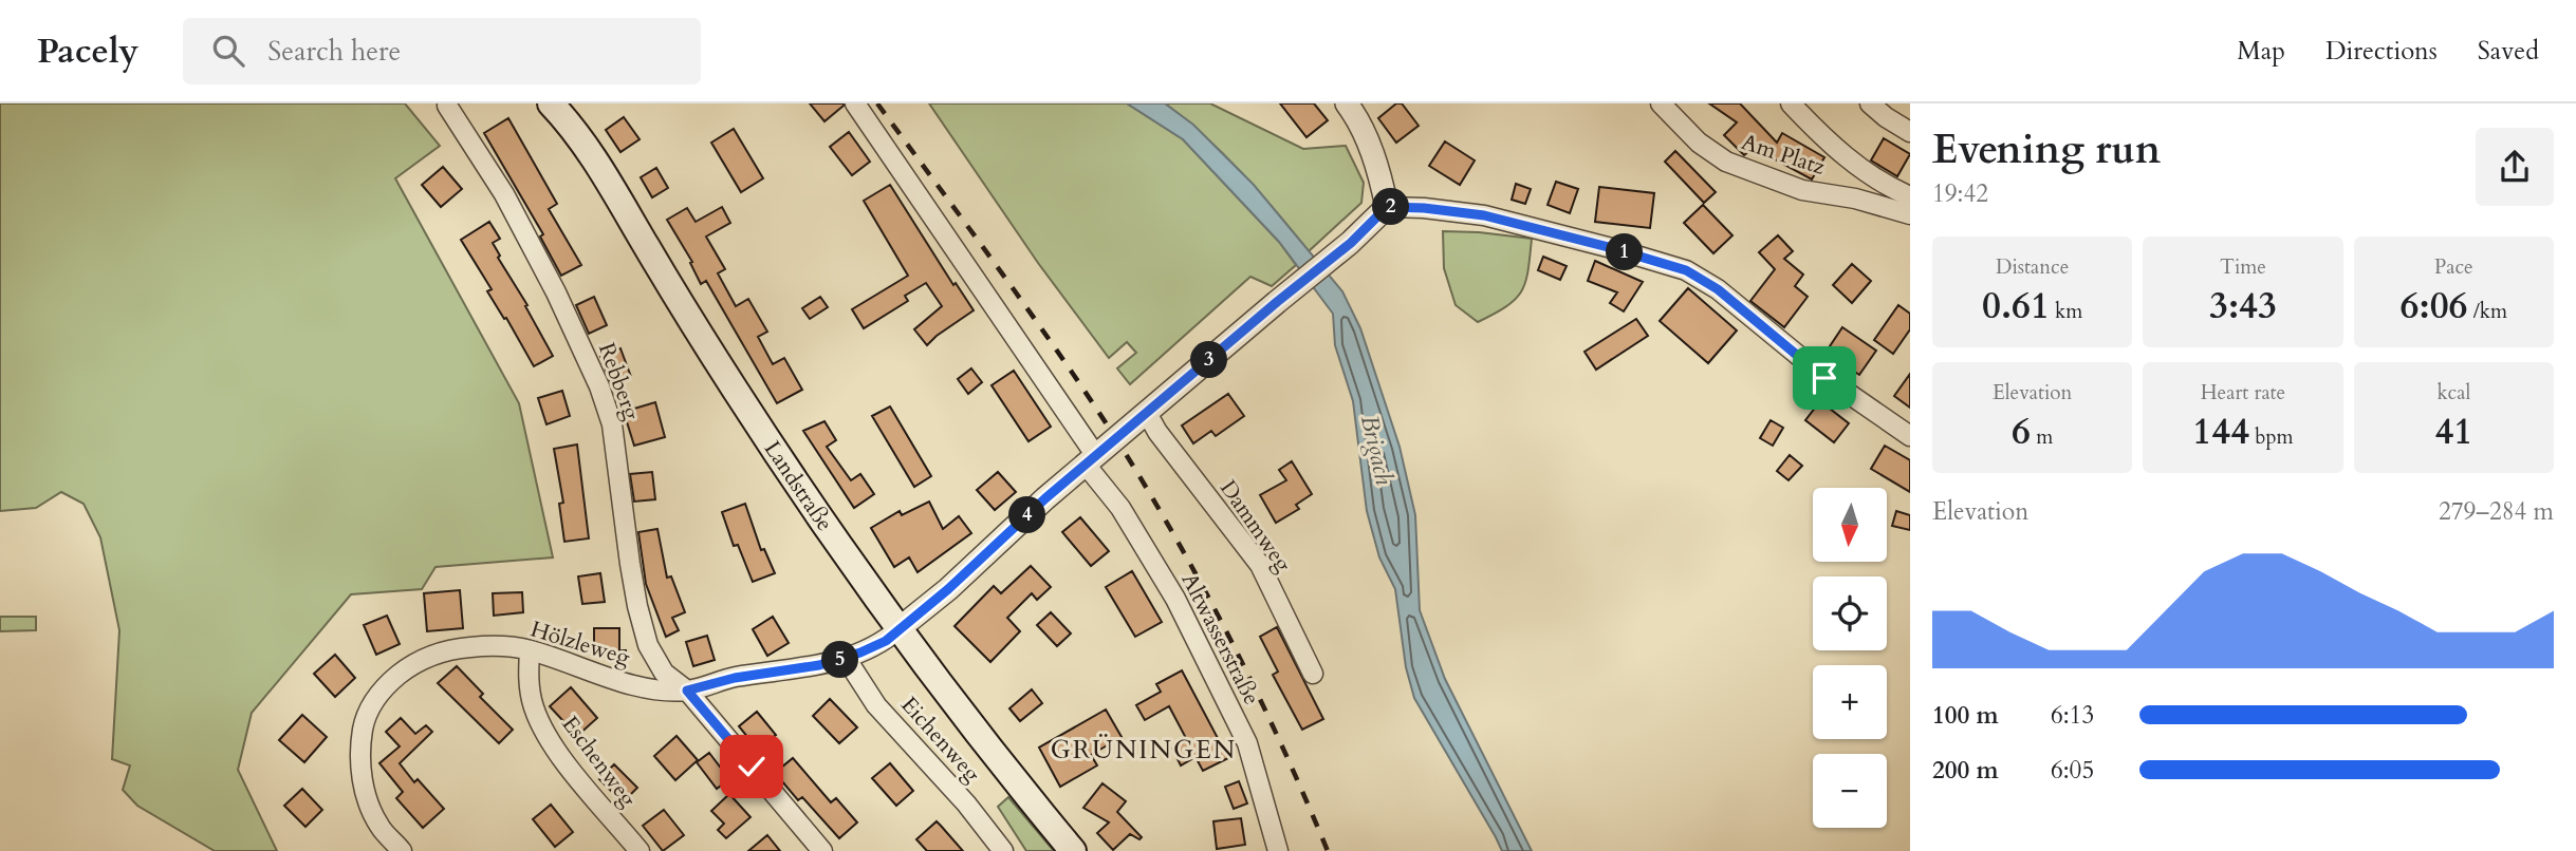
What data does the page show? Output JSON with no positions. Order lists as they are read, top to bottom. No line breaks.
{"streets":{"main road":["Landstraße"],"street":["Am Platz","Rebberg","Dammweg","Altwasserstraße","Hölzleweg","Eichenweg","Eschenweg"]},"crossings":[["Rebberg","Hölzleweg"],["Landstraße","Hölzleweg"],["Hölzleweg","Eichenweg"],["Hölzleweg","Eschenweg"]],"districts":["GRÜNINGEN"],"water":["Brigach"],"north":"bottom","page":{"header":"Pacely","search":"Search here","nav":["Map","Directions","Saved"],"heading":["Evening run","19:42"],"pins":["2","1","3","4","5"],"stats":[["Distance","0.61 km"],["Time","3:43"],["Pace","6:06 /km"],["Elevation","6 m"],["Heart rate","144 bpm"],["kcal","41"]],"chart":["Elevation","279–284 m"],"map_buttons":["+","−"],"list":[{"name":"100 m","note":"6:13"},{"name":"200 m","note":"6:05"}]}}
